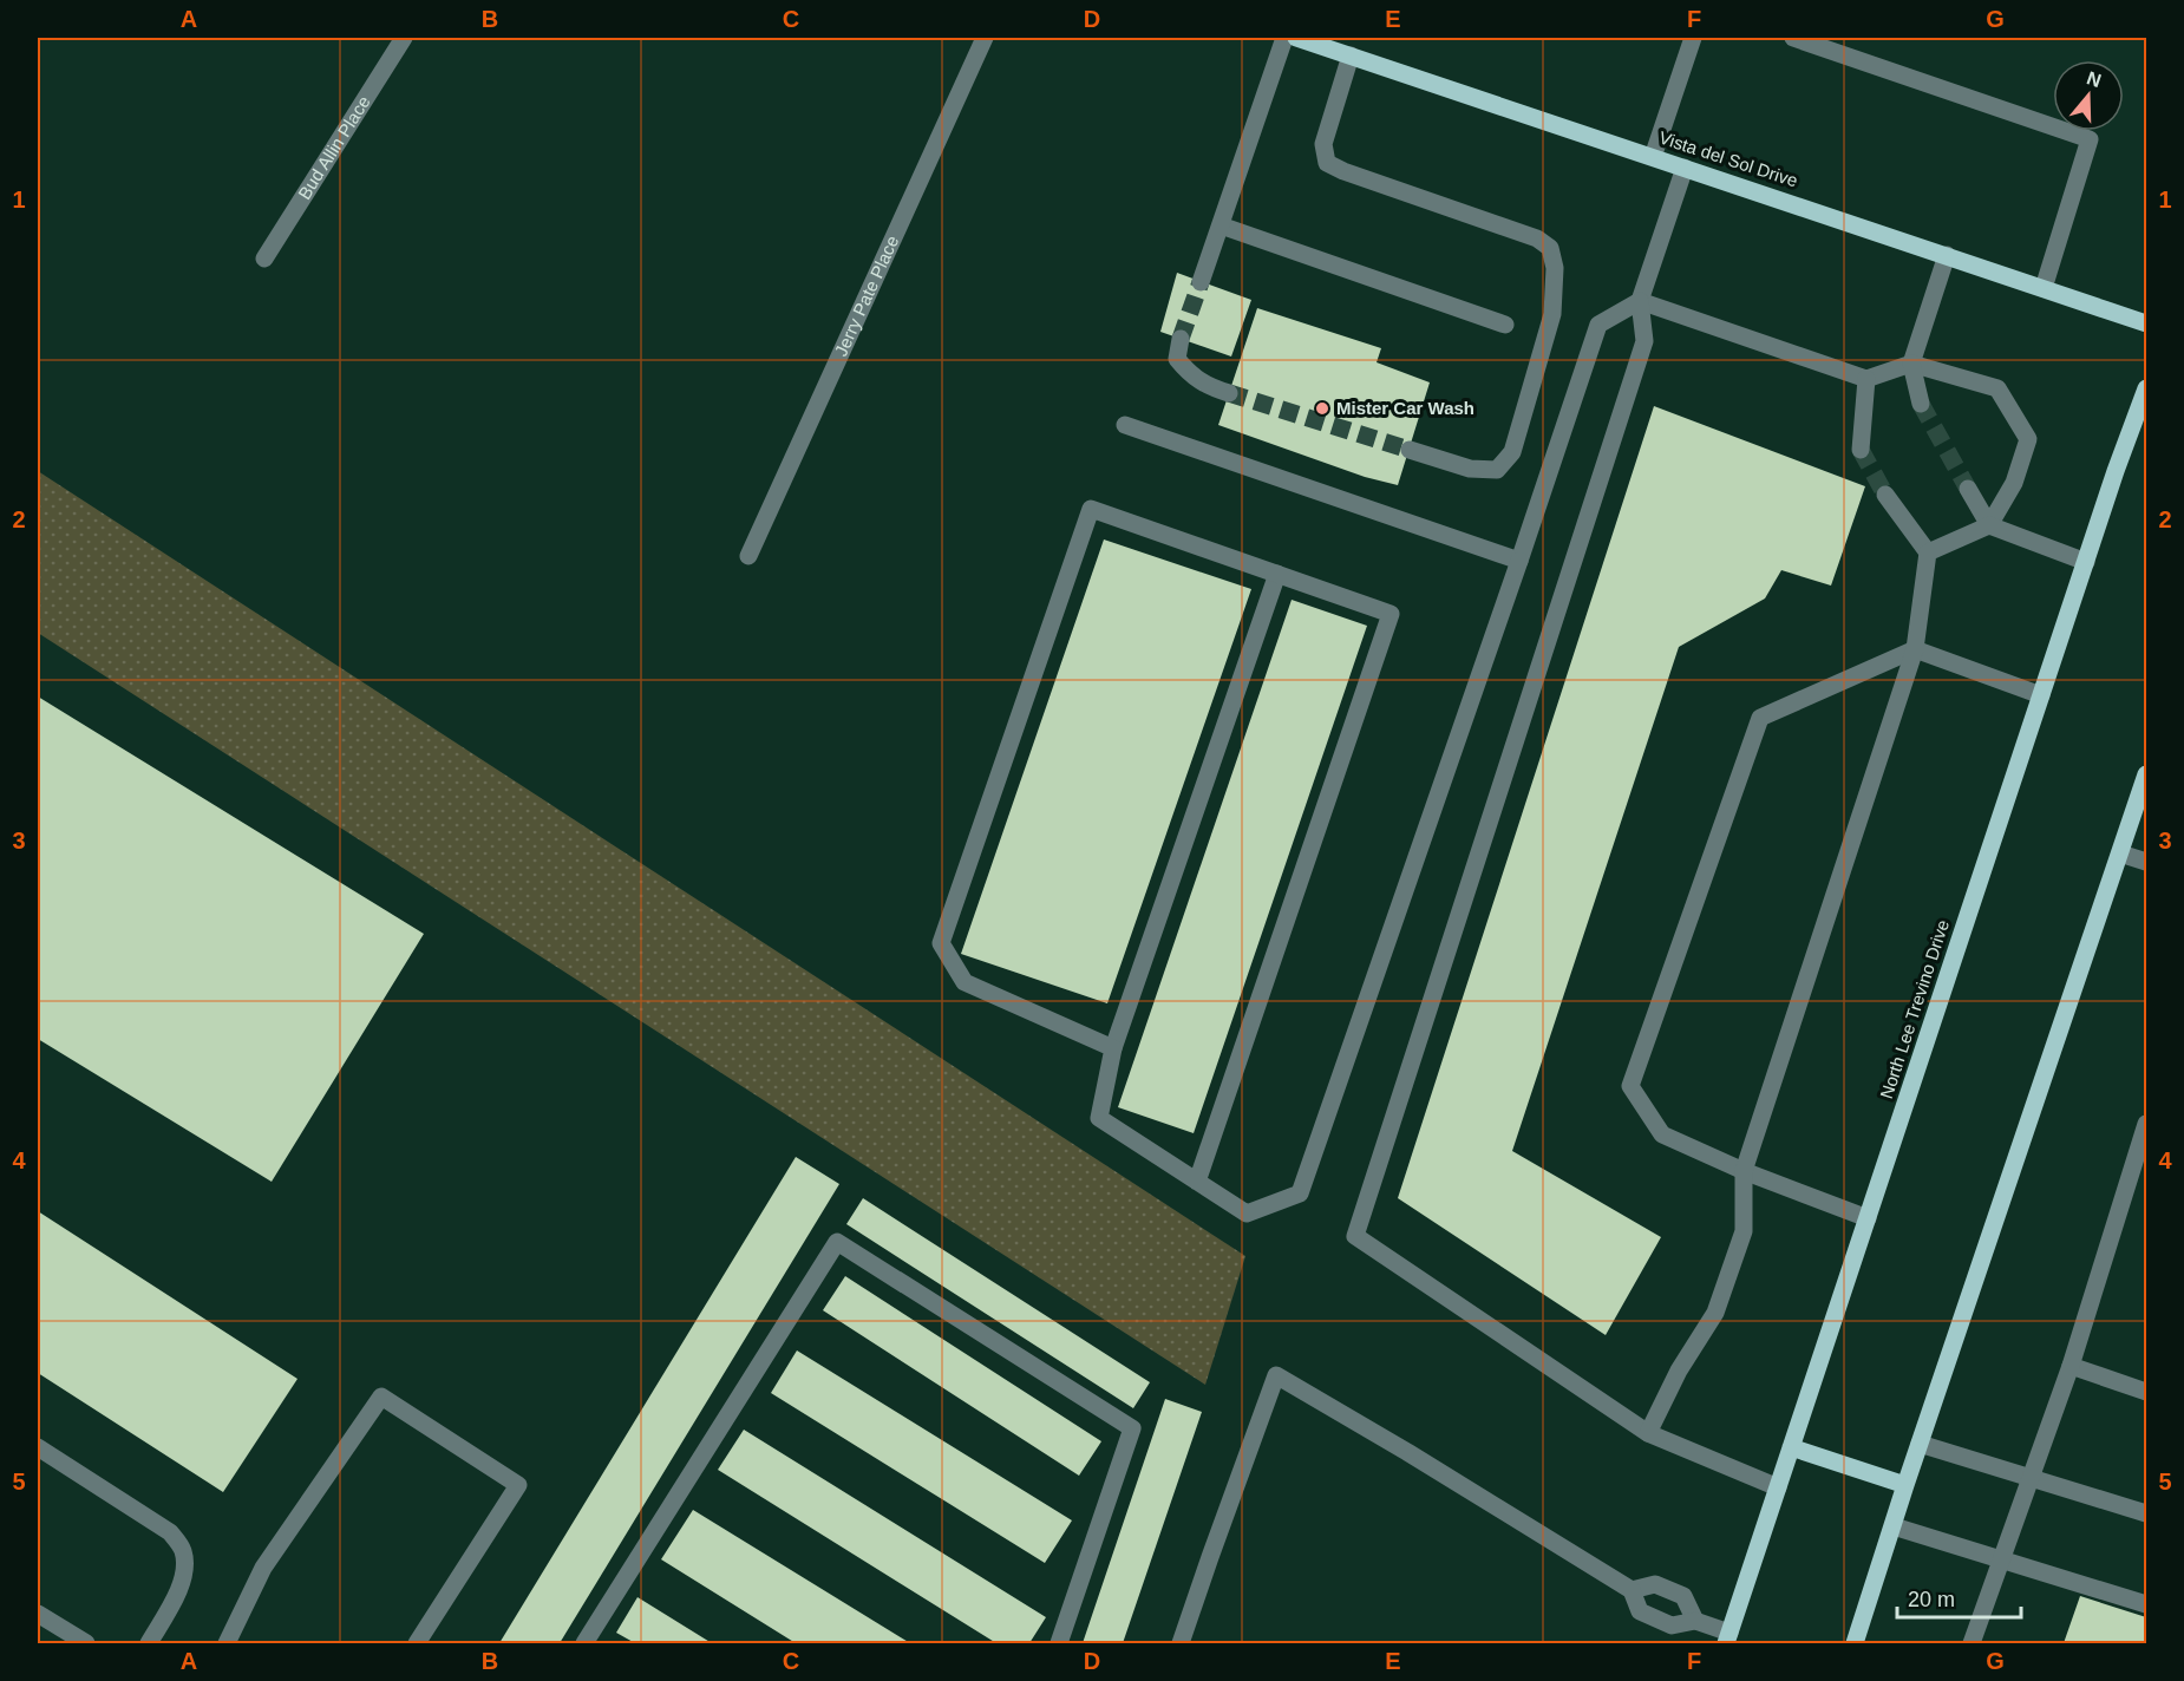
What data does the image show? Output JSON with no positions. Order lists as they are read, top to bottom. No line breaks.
{"streets":{"main road":["Vista del Sol Drive","North Lee Trevino Drive"],"street":["Bud Allin Place","Jerry Pate Place"]},"places":["Mister Car Wash"],"scale_bar":"20 m","north":"top","grid":{"columns":["A","B","C","D","E","F","G"],"rows":["1","2","3","4","5"]}}
